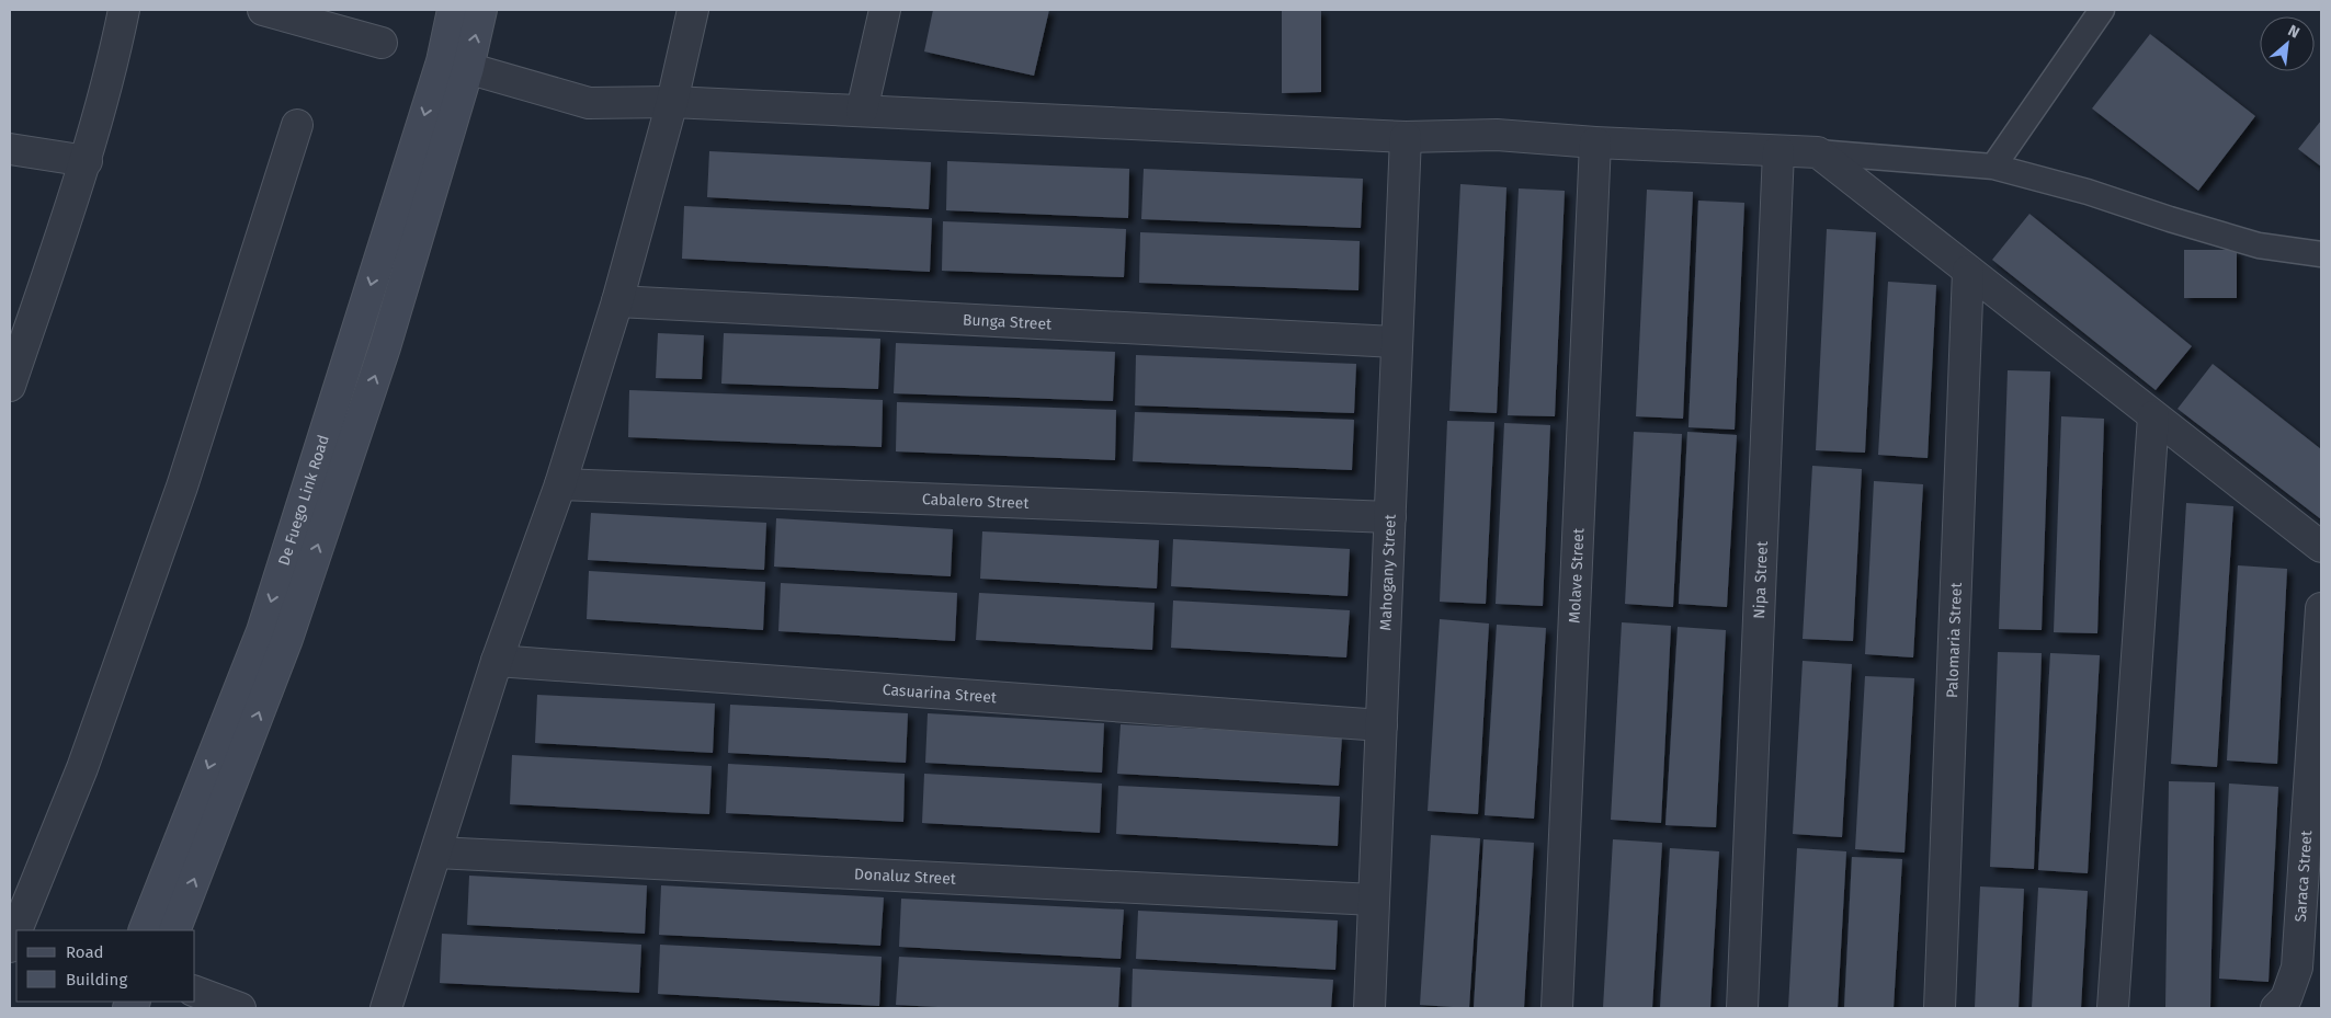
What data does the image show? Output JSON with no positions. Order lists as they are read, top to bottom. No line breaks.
{"streets":{"street":["Bunga Street","De Fuego Link Road","Cabalero Street","Mahogany Street","Molave Street","Nipa Street","Palomaria Street","Casuarina Street","Donaluz Street","Saraca Street"]},"crossings":[["Bunga Street","Mahogany Street"],["Cabalero Street","Mahogany Street"],["Mahogany Street","Casuarina Street"],["Mahogany Street","Donaluz Street"]],"legend":["Road","Building"],"north":"top right"}
